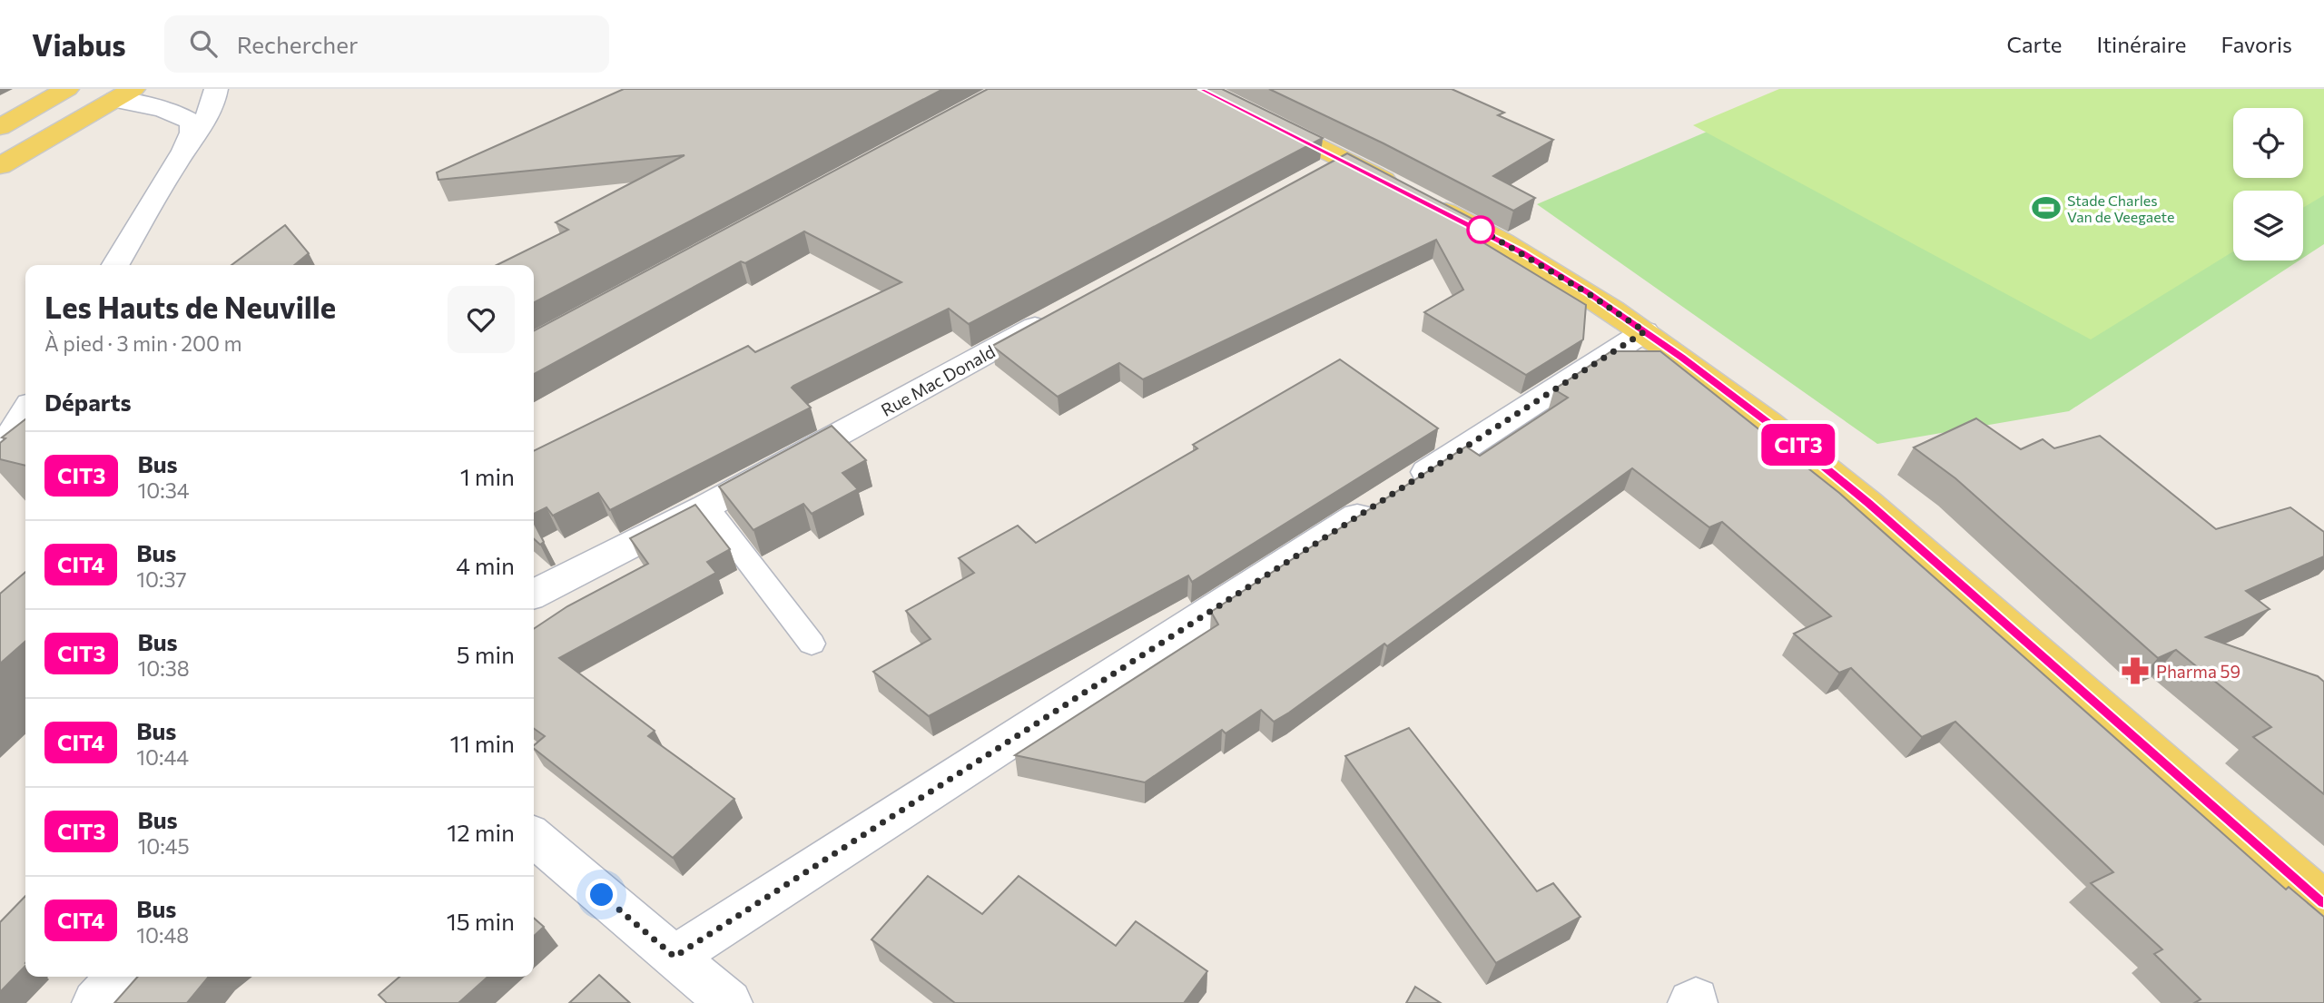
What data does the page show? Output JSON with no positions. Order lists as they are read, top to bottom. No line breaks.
{"streets":{"street":["Rue Mac Donald"]},"places":{"sports":["Stade Charles Van de Veegaete"],"pharmacy":["Pharma 59"]},"lines":["bus line CIT3"],"page":{"header":"Viabus","search":"Rechercher","nav":["Carte","Itinéraire","Favoris"],"on_map":"CIT3","heading":[["Les Hauts de Neuville","À pied · 3 min · 200 m"],"Départs"],"list":[{"mark":"CIT3","name":"Bus","note":"10:34","value":"1 min"},{"mark":"CIT4","name":"Bus","note":"10:37","value":"4 min"},{"mark":"CIT3","name":"Bus","note":"10:38","value":"5 min"},{"mark":"CIT4","name":"Bus","note":"10:44","value":"11 min"},{"mark":"CIT3","name":"Bus","note":"10:45","value":"12 min"},{"mark":"CIT4","name":"Bus","note":"10:48","value":"15 min"}]}}
